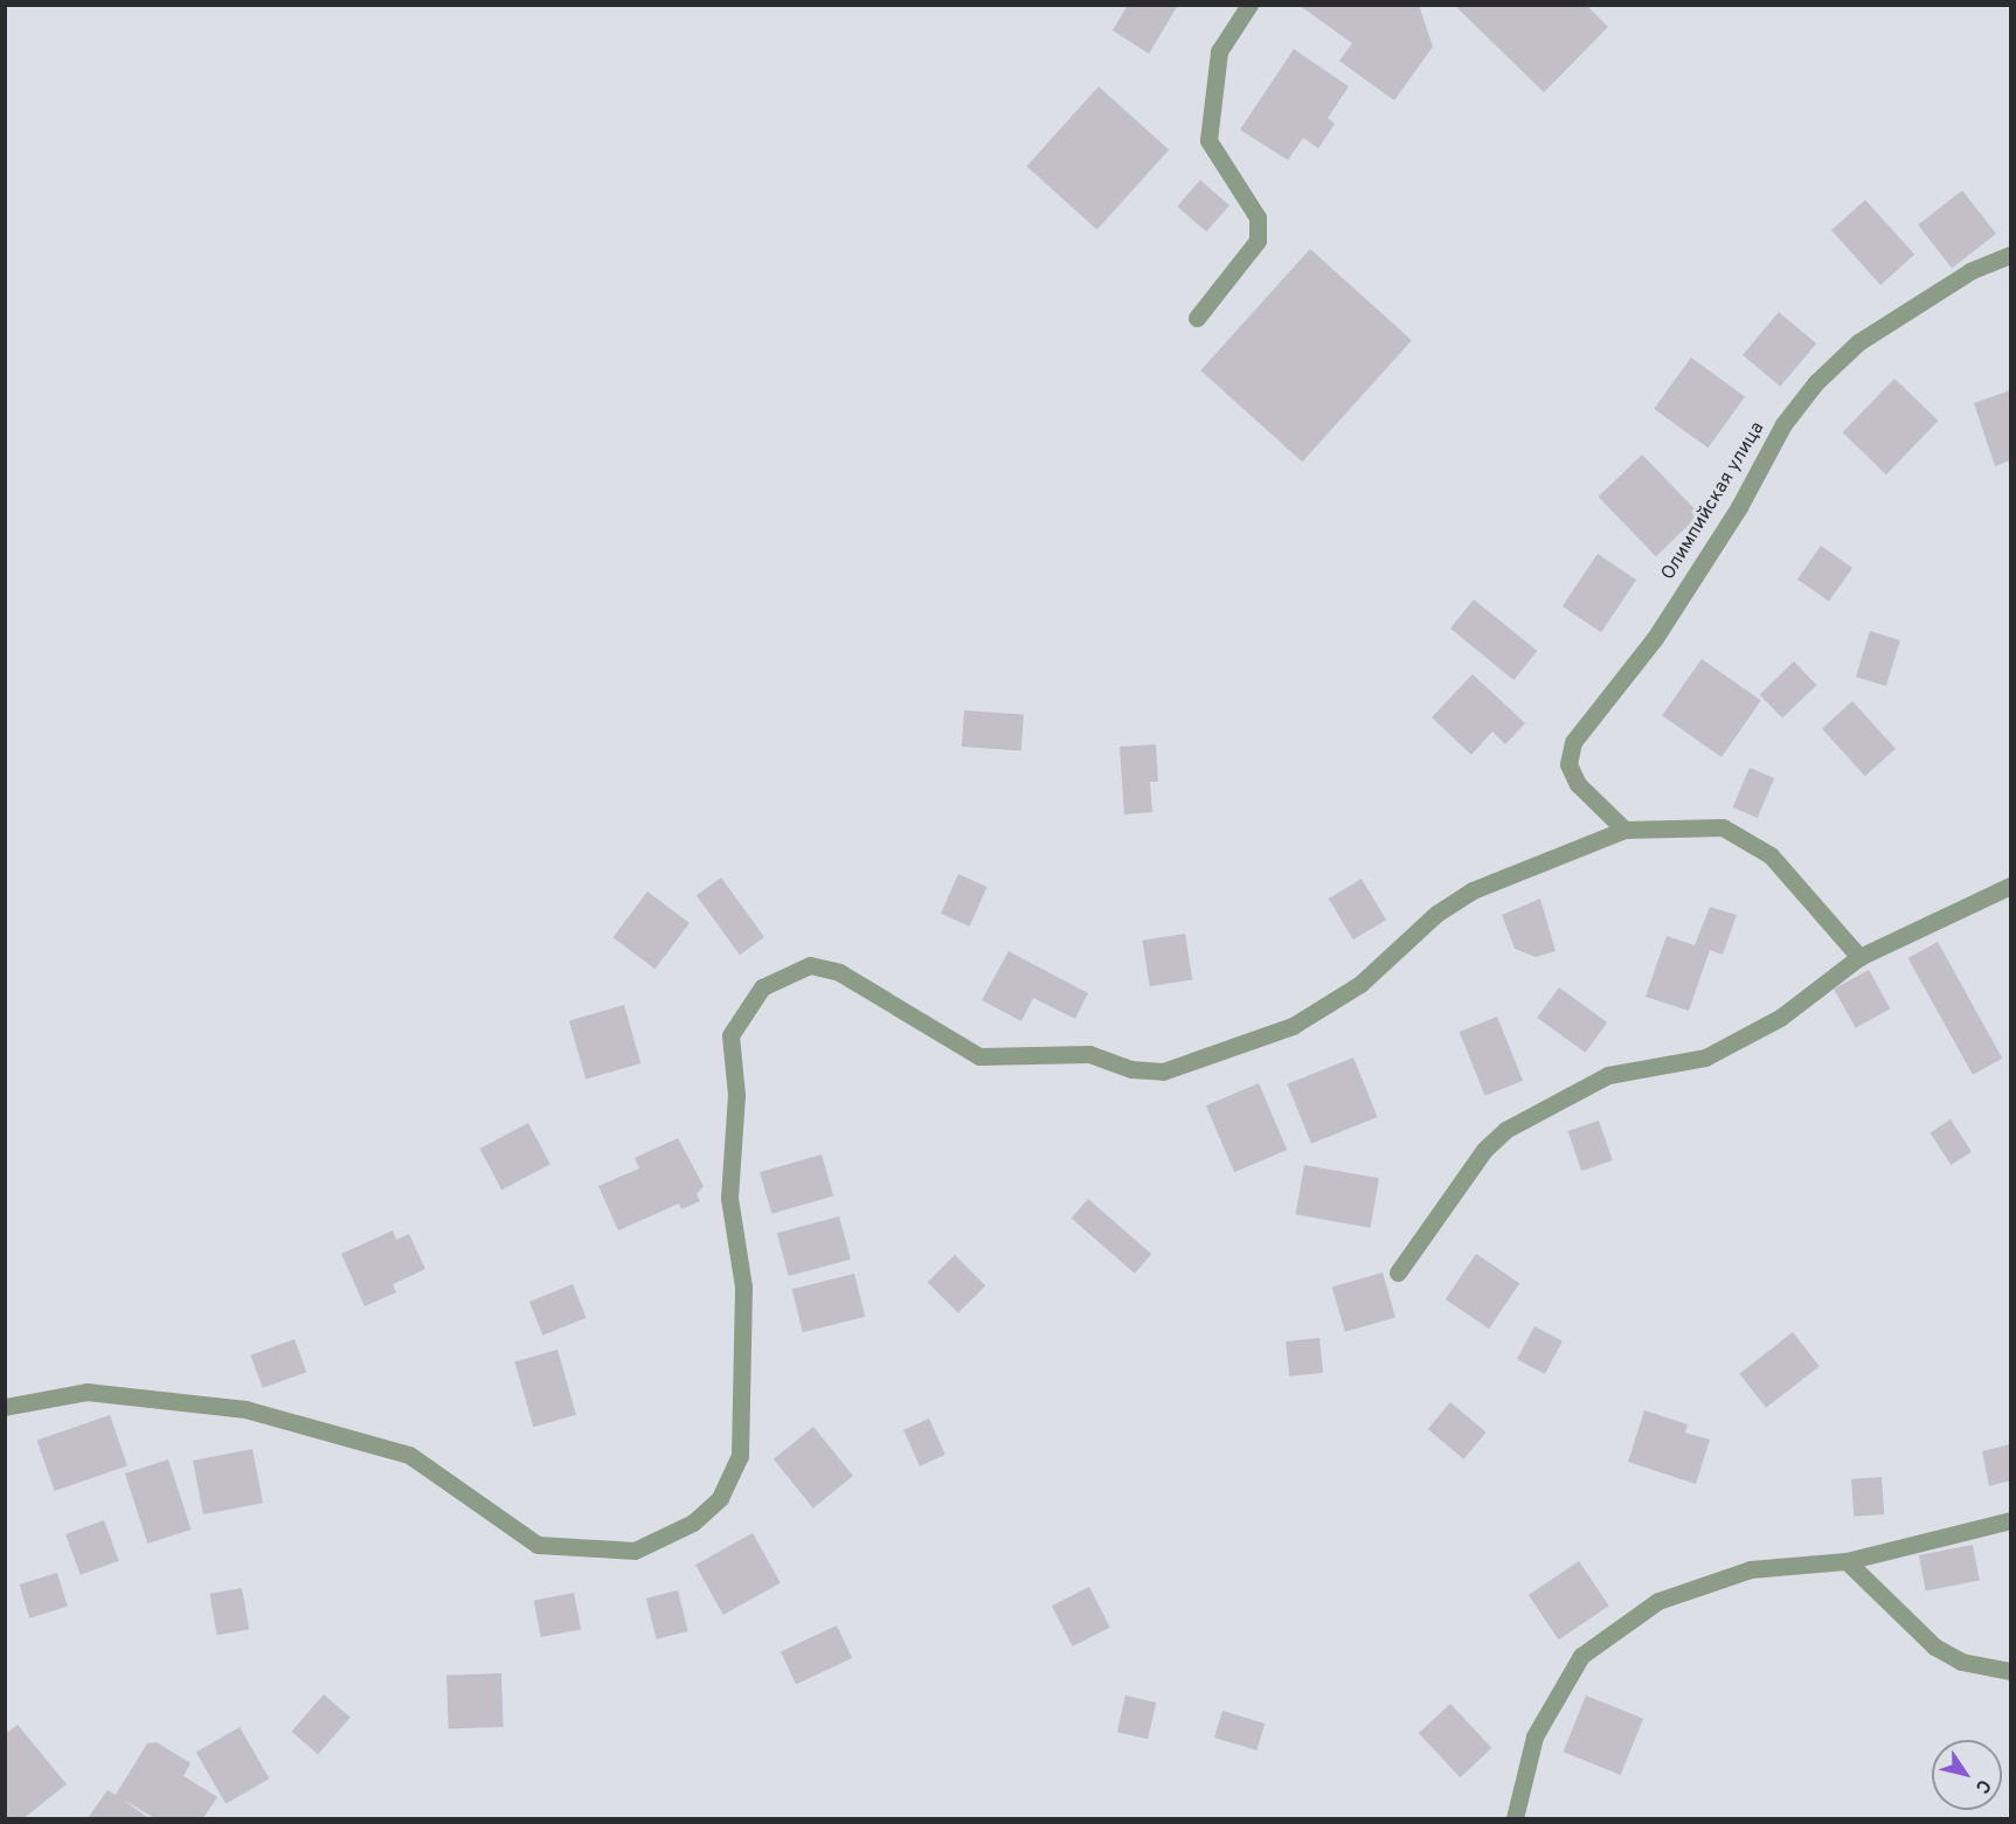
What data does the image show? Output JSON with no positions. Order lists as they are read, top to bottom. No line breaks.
{"streets":{"street":["Олимпийская улица"]},"north":"bottom right"}
